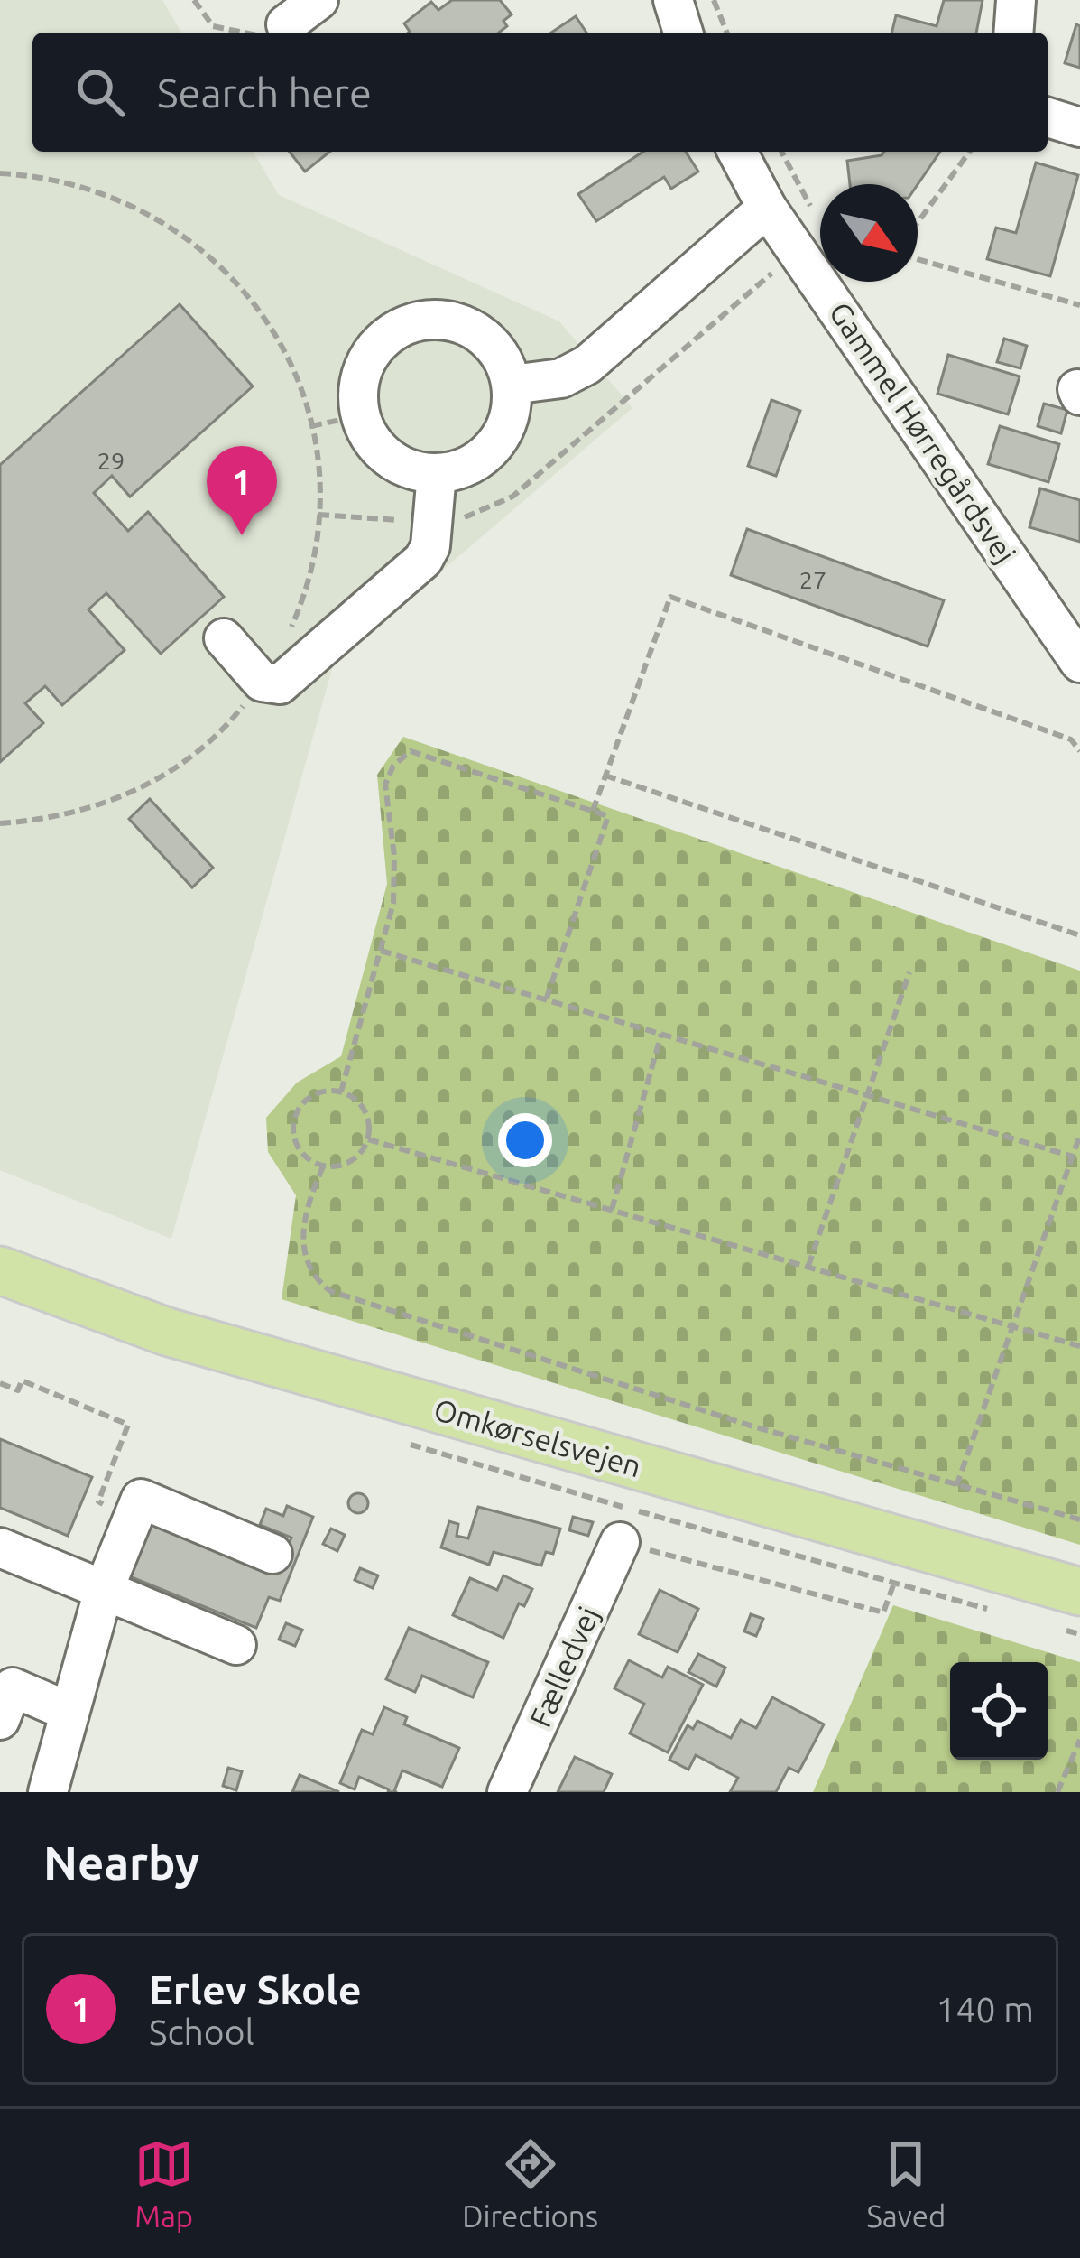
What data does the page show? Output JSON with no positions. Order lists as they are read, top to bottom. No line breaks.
{"streets":{"main road":["Omkørselsvejen"],"street":["Gammel Hørregårdsvej","Fælledvej"]},"house_numbers":["29","27"],"north":"bottom right","page":{"search":"Search here","pins":"1","heading":"Nearby","list":[{"mark":"1","name":"Erlev Skole","note":"School","value":"140 m"}],"nav":["Map","Directions","Saved"]}}
